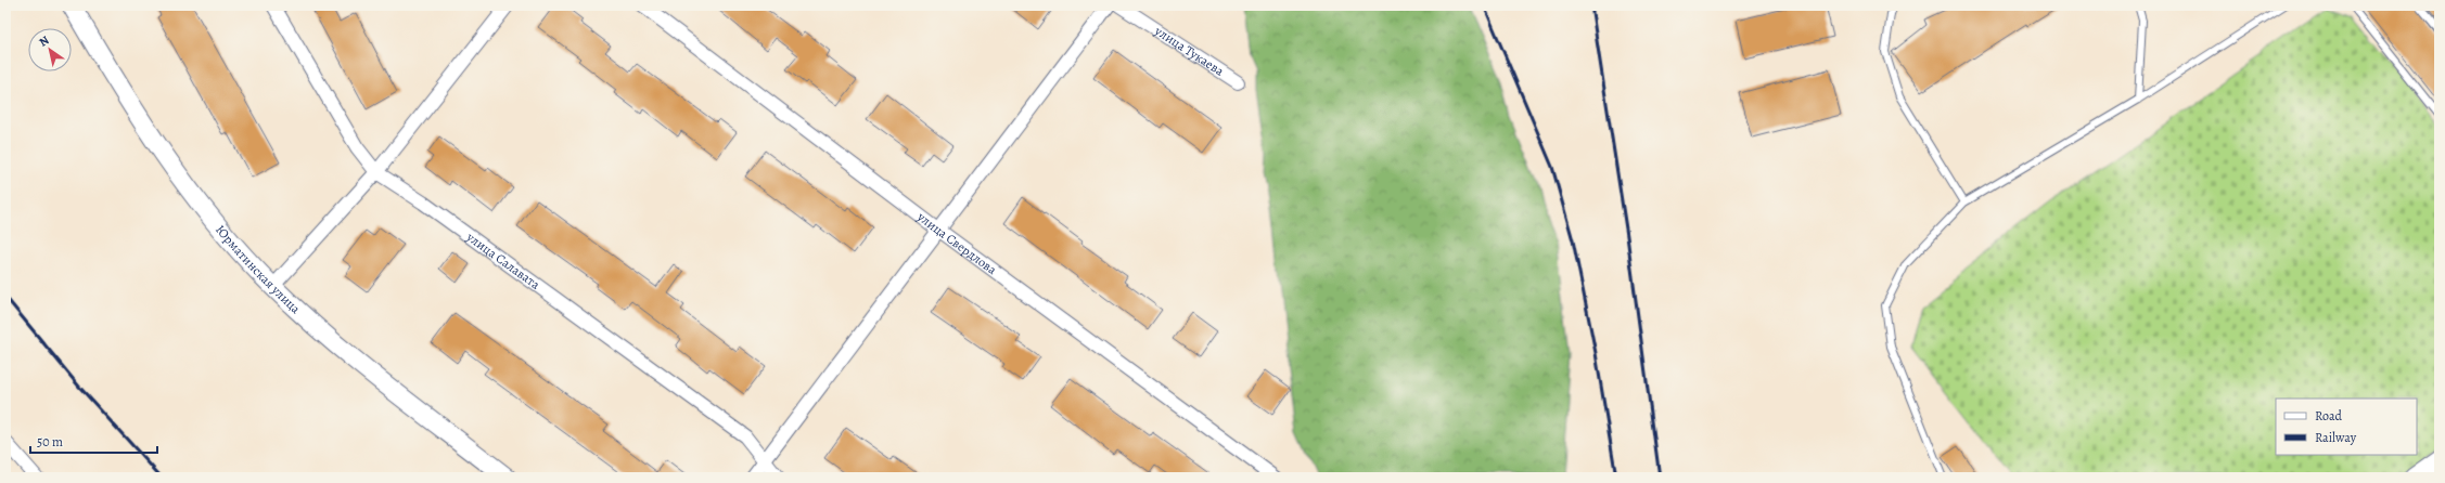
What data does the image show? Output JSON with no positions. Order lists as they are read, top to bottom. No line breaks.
{"streets":{"main road":["Юрматинская улица"],"street":["улица Тукаева","улица Свердлова","улица Салавата"]},"legend":["Road","Railway"],"scale_bar":"50 m","north":"top left"}
